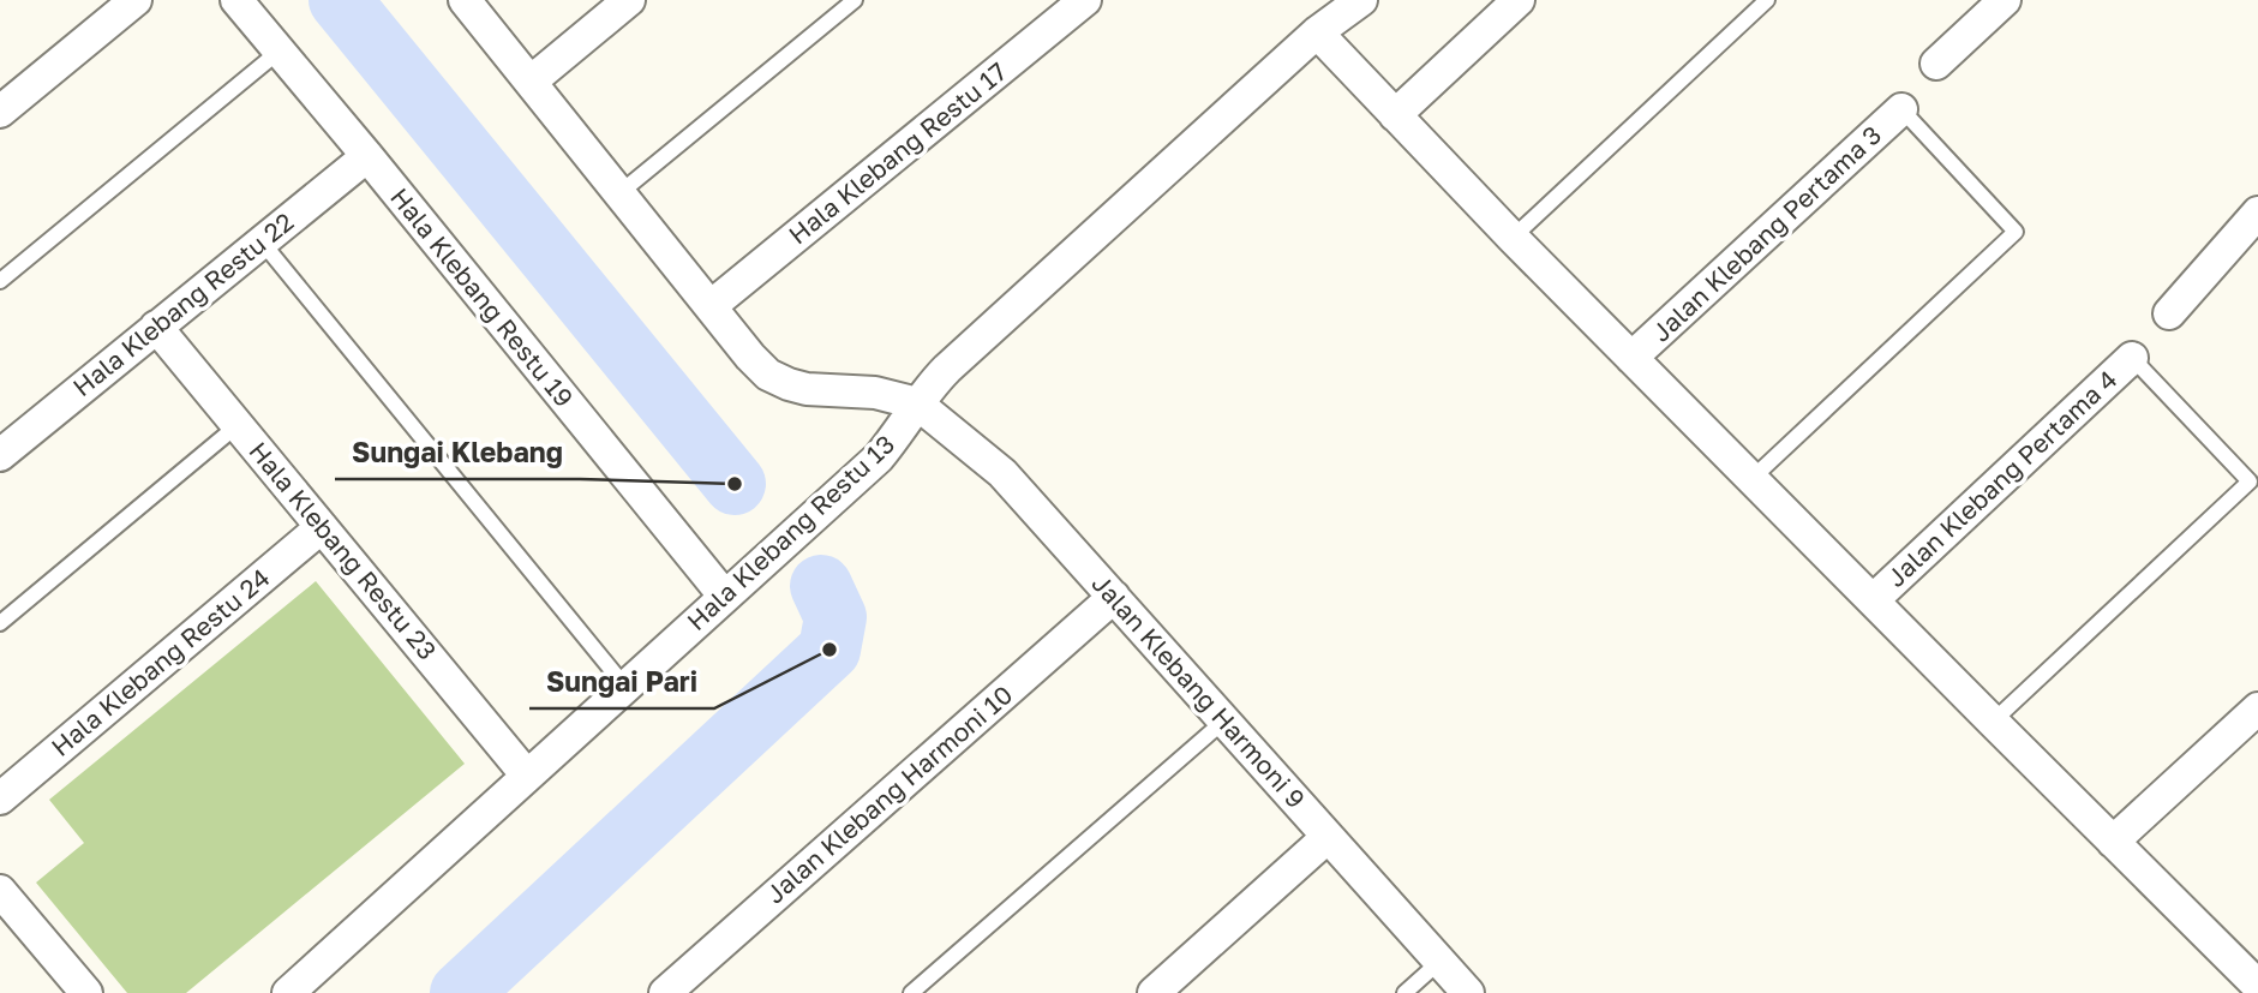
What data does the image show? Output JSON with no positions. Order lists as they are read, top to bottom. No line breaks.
{"streets":{"street":["Hala Klebang Restu 17","Jalan Klebang Pertama 3","Hala Klebang Restu 19","Hala Klebang Restu 22","Jalan Klebang Pertama 4","Hala Klebang Restu 13","Hala Klebang Restu 23","Hala Klebang Restu 24","Jalan Klebang Harmoni 9","Jalan Klebang Harmoni 10"]},"crossings":[["Hala Klebang Restu 19","Hala Klebang Restu 22"],["Hala Klebang Restu 19","Hala Klebang Restu 13"],["Hala Klebang Restu 22","Hala Klebang Restu 23"],["Hala Klebang Restu 13","Hala Klebang Restu 23"],["Hala Klebang Restu 13","Jalan Klebang Harmoni 9"],["Hala Klebang Restu 23","Hala Klebang Restu 24"],["Jalan Klebang Harmoni 9","Jalan Klebang Harmoni 10"]],"places":["Sungai Klebang","Sungai Pari"]}
